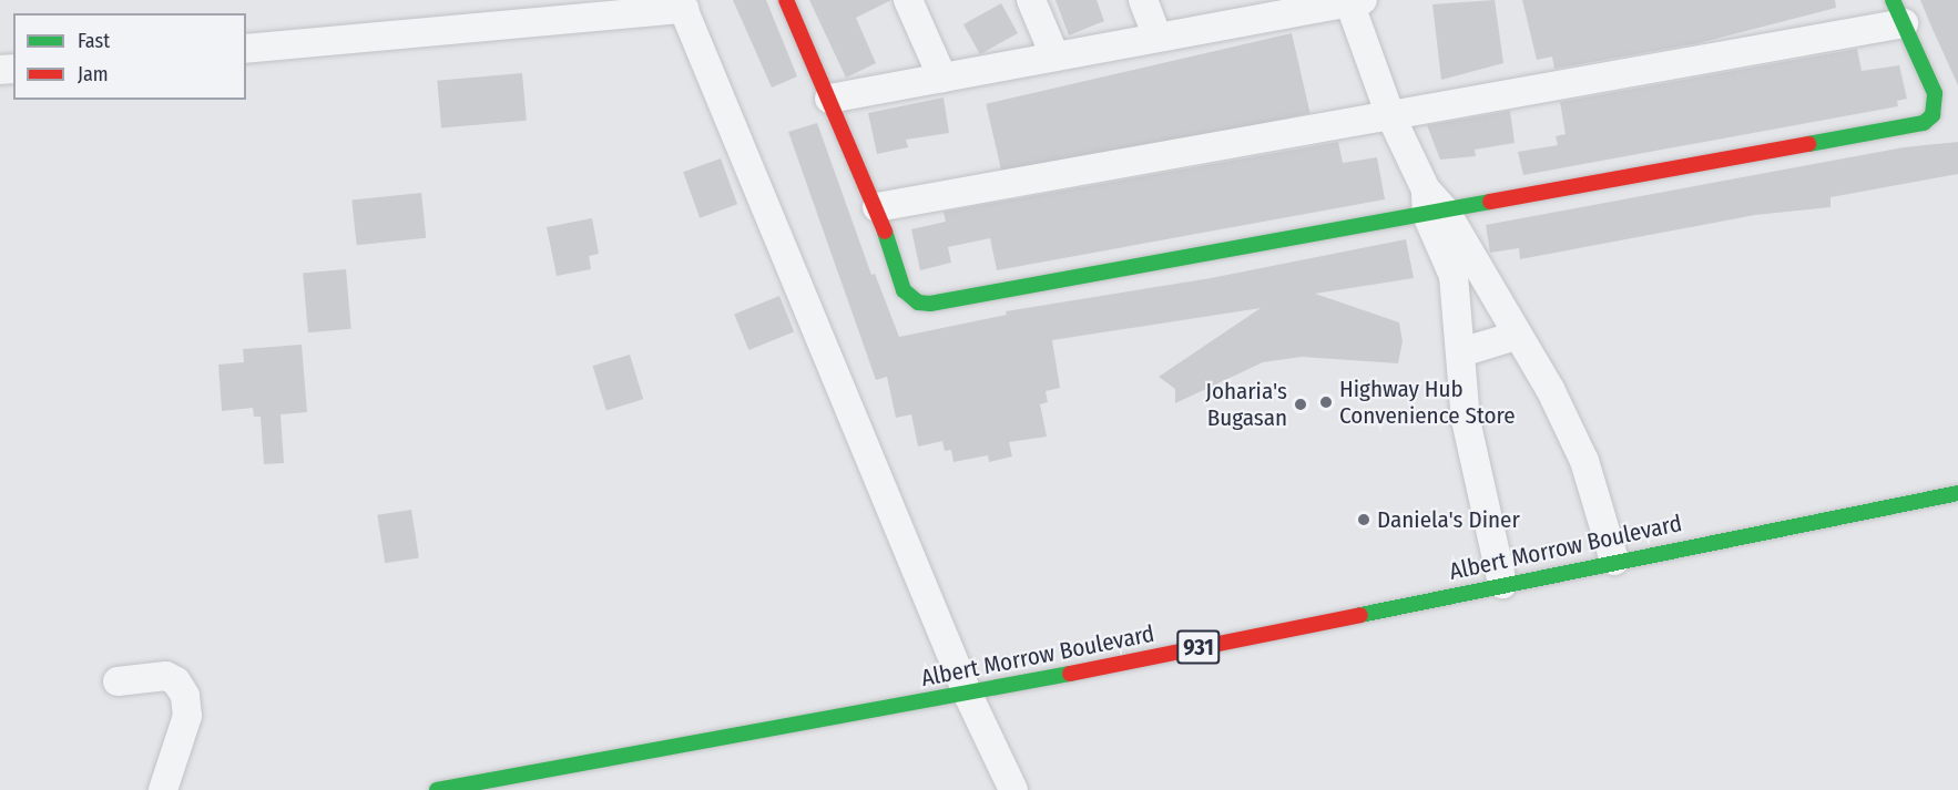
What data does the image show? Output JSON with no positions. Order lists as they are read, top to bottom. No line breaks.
{"streets":{"main road":["Albert Morrow Boulevard","931"]},"places":["Highway Hub Convenience Store","Joharia's Bugasan","Daniela's Diner"],"legend":["Fast","Jam"]}
